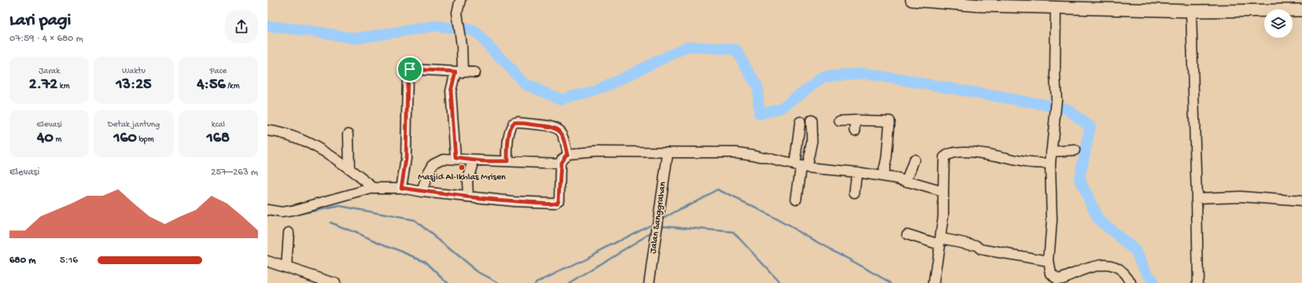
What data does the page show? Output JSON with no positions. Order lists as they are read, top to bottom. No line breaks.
{"streets":{"street":["Jalan Sanggrahan"]},"places":["Masjid Al-Ikhlas Mrisen"],"page":{"heading":["Lari pagi","07:59 · 4 × 680 m"],"stats":[["Jarak","2.72 km"],["Waktu","13:25"],["Pace","4:56 /km"],["Elevasi","40 m"],["Detak jantung","160 bpm"],["kcal","168"]],"chart":["Elevasi","257–263 m"],"list":[{"name":"680 m","note":"5:16"}]}}
